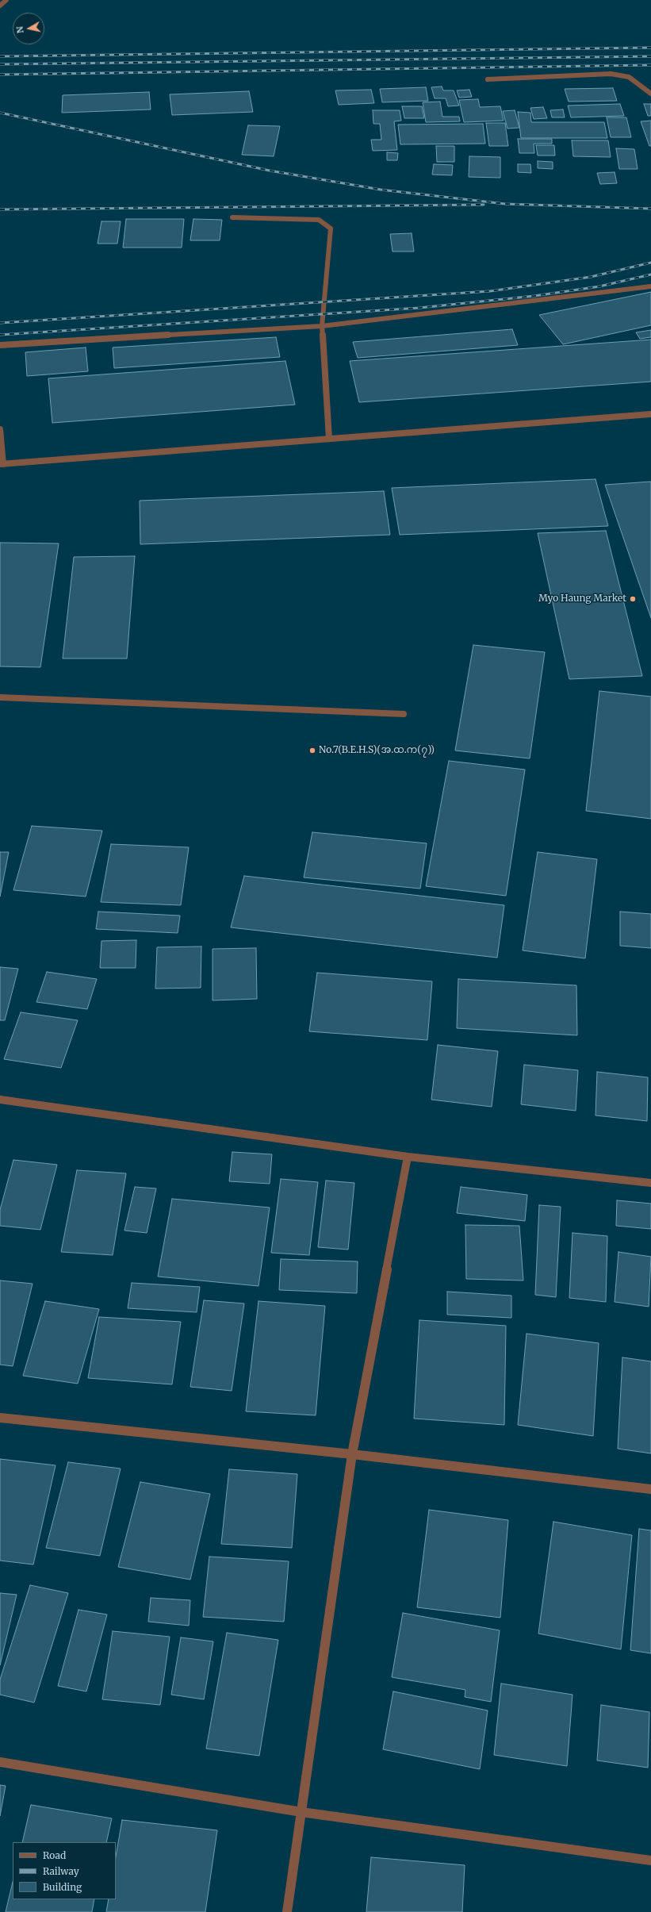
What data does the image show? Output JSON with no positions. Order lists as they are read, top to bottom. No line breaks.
{"places":["Myo Haung Market","No.7(B.E.H.S)(အ.ထ.က(၇))"],"legend":["Road","Railway","Building"],"north":"left"}
